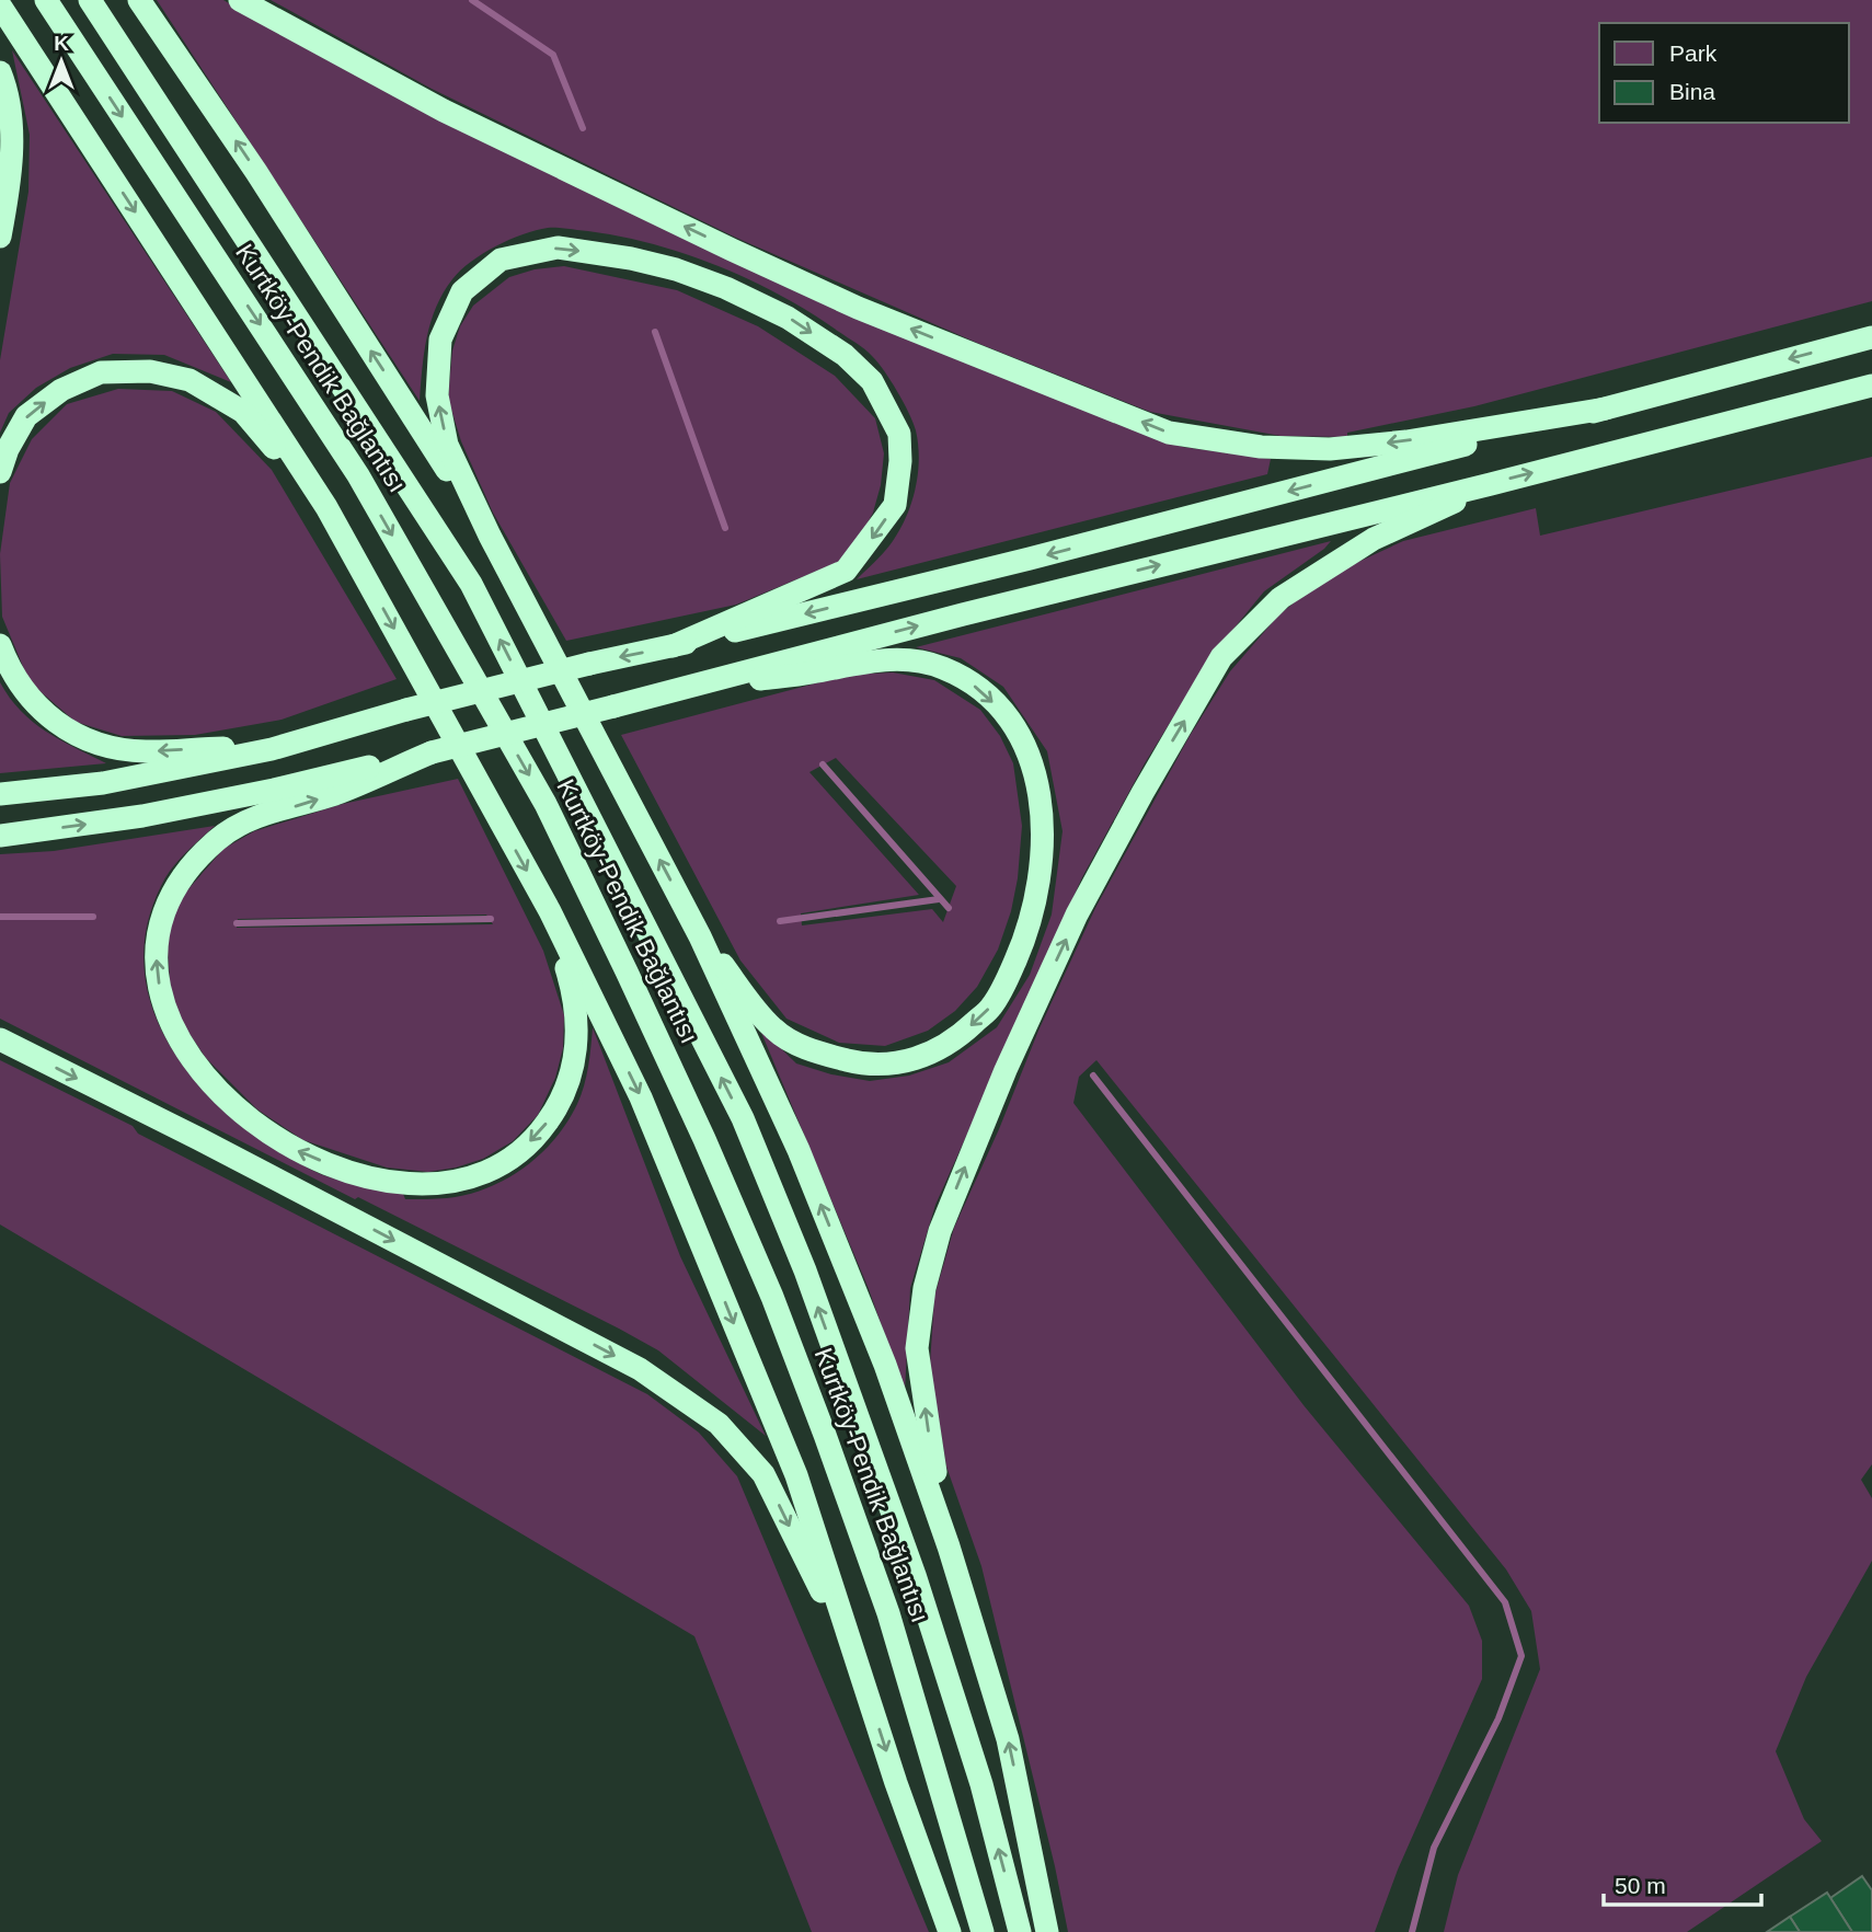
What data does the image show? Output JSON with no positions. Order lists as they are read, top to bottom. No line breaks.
{"streets":{"highway":["Kurtköy-Pendik Bağlantısı"]},"legend":["Park","Bina"],"scale_bar":"50 m","north":"top"}
